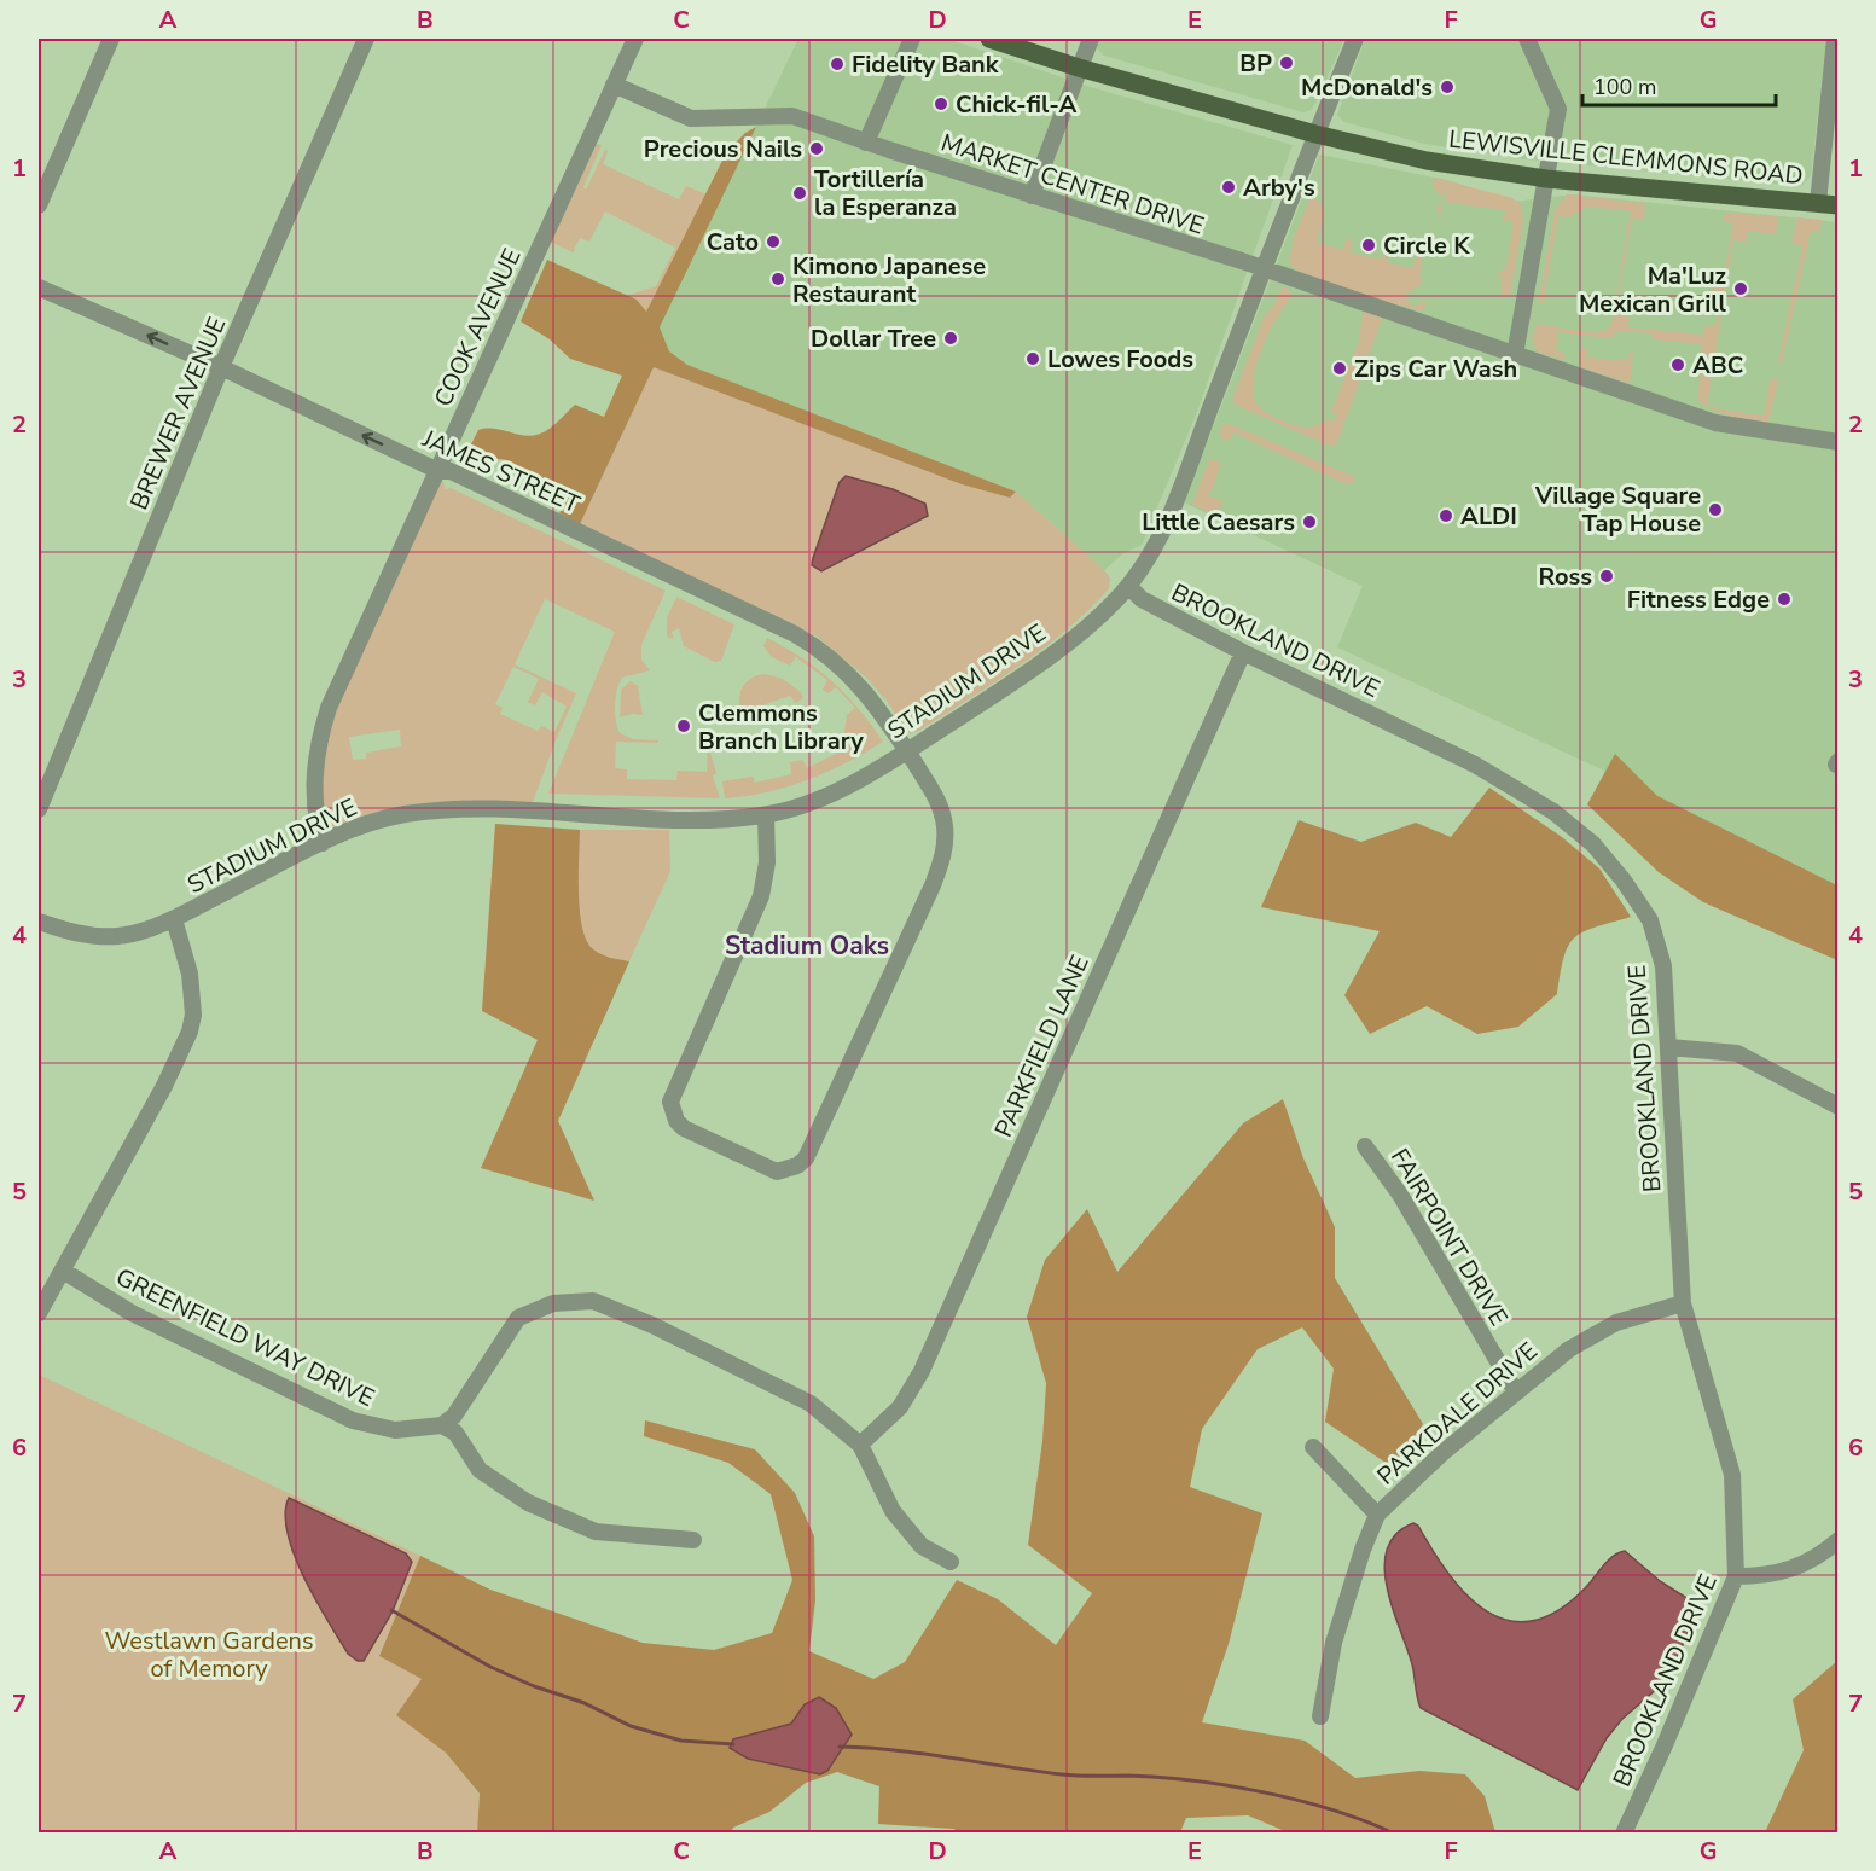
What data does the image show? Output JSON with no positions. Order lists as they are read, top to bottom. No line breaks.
{"streets":{"main road":["LEWISVILLE CLEMMONS ROAD"],"street":["MARKET CENTER DRIVE","COOK AVENUE","BREWER AVENUE","JAMES STREET","BROOKLAND DRIVE","STADIUM DRIVE","PARKFIELD LANE","FAIRPOINT DRIVE","GREENFIELD WAY DRIVE","PARKDALE DRIVE"]},"crossings":[["LEWISVILLE CLEMMONS ROAD","STADIUM DRIVE"],["MARKET CENTER DRIVE","COOK AVENUE"],["MARKET CENTER DRIVE","STADIUM DRIVE"],["COOK AVENUE","JAMES STREET"],["COOK AVENUE","STADIUM DRIVE"],["BREWER AVENUE","JAMES STREET"],["JAMES STREET","STADIUM DRIVE"],["BROOKLAND DRIVE","STADIUM DRIVE"],["BROOKLAND DRIVE","PARKFIELD LANE"],["BROOKLAND DRIVE","PARKDALE DRIVE"],["FAIRPOINT DRIVE","PARKDALE DRIVE"]],"districts":["Stadium Oaks"],"parks":["Westlawn Gardens of Memory"],"places":["BP","Fidelity Bank","McDonald's","Chick-fil-A","Precious Nails","Arby's","Tortillería la Esperanza","Cato","Circle K","Kimono Japanese Restaurant","Ma'Luz Mexican Grill","Dollar Tree","Lowes Foods","ABC","Zips Car Wash","Village Square Tap House","ALDI","Little Caesars","Ross","Fitness Edge","Clemmons Branch Library"],"scale_bar":"100 m","grid":{"columns":["A","B","C","D","E","F","G"],"rows":["1","2","3","4","5","6","7"]}}
